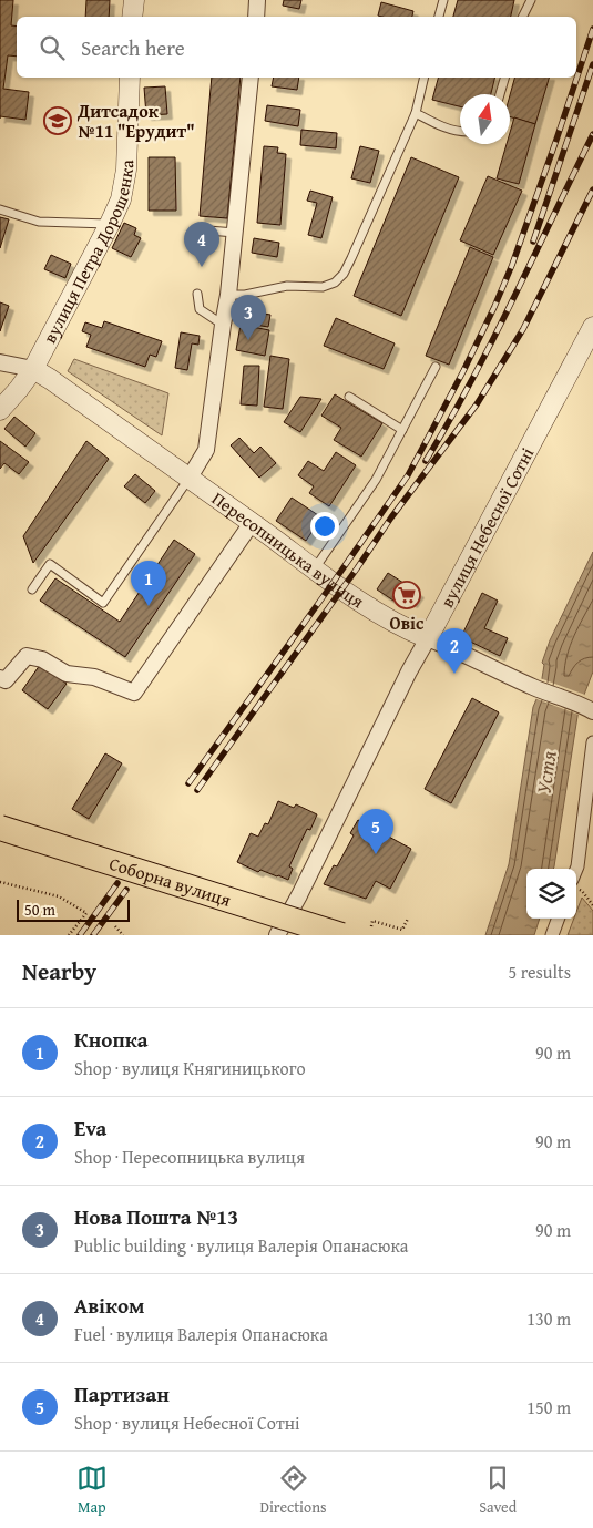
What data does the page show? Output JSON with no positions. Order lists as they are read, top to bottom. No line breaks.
{"streets":{"main road":["Соборна вулиця"],"street":["вулиця Петра Дорошенка","вулиця Небесної Сотні","Пересопницька вулиця"]},"crossings":[["вулиця Петра Дорошенка","Пересопницька вулиця"],["вулиця Небесної Сотні","Пересопницька вулиця"]],"water":["Устя"],"places":{"school or university":["Дитсадок №11 \"Ерудит\""],"supermarket":["Овіс"]},"scale_bar":"50 m","north":"top","page":{"search":"Search here","pins":["4","3","1","2","5"],"scale":"50 m","heading":["Nearby","5 results"],"list":[{"mark":"1","name":"Кнопка","note":"Shop · вулиця Княгиницького","value":"90 m"},{"mark":"2","name":"Eva","note":"Shop · Пересопницька вулиця","value":"90 m"},{"mark":"3","name":"Нова Пошта №13","note":"Public building · вулиця Валерія Опанасюка","value":"90 m"},{"mark":"4","name":"Авіком","note":"Fuel · вулиця Валерія Опанасюка","value":"130 m"},{"mark":"5","name":"Партизан","note":"Shop · вулиця Небесної Сотні","value":"150 m"}],"nav":["Map","Directions","Saved"]}}
